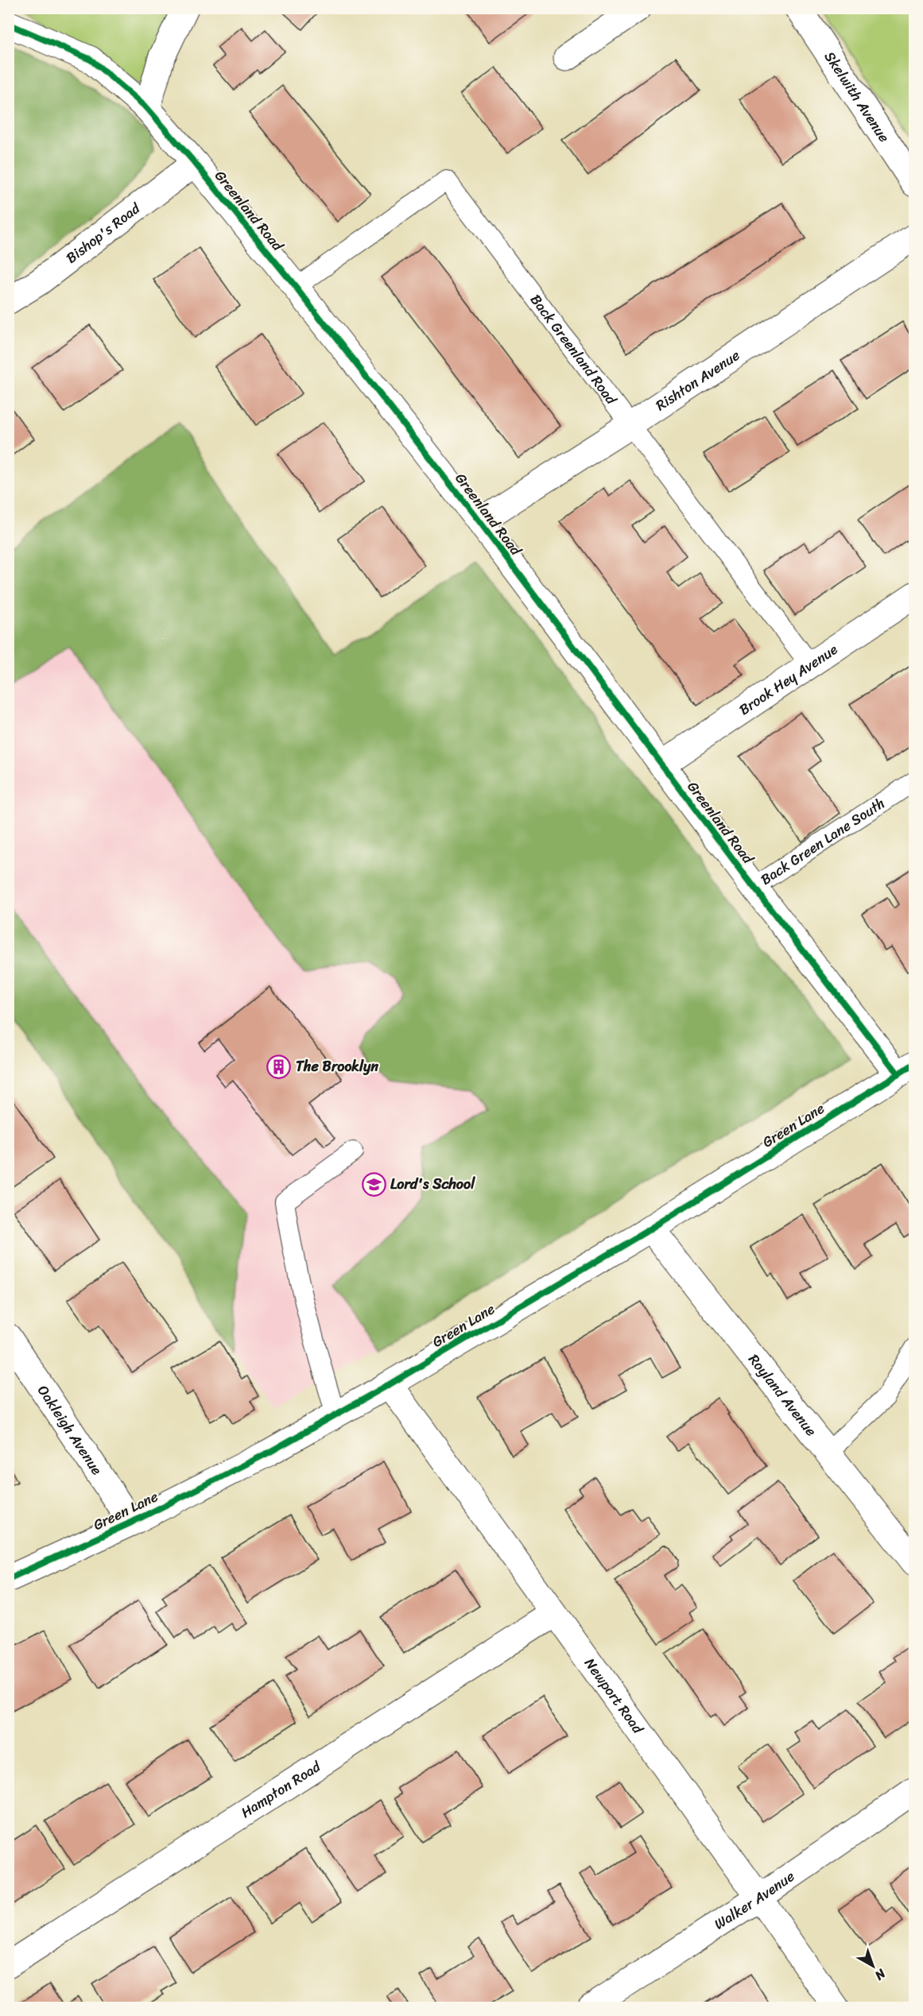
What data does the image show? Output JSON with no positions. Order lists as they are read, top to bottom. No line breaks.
{"streets":{"street":["Skelwith Avenue","Greenland Road","Bishop's Road","Rishton Avenue","Brook Hey Avenue","Green Lane","Royland Avenue","Oakleigh Avenue","Newport Road","Hampton Road","Walker Avenue"],"lane":["Back Greenland Road","Back Green Lane South"]},"crossings":[["Greenland Road","Bishop's Road"],["Greenland Road","Back Greenland Road"],["Greenland Road","Rishton Avenue"],["Greenland Road","Brook Hey Avenue"],["Greenland Road","Back Green Lane South"],["Greenland Road","Green Lane"],["Back Greenland Road","Rishton Avenue"],["Back Greenland Road","Brook Hey Avenue"],["Green Lane","Royland Avenue"],["Green Lane","Oakleigh Avenue"],["Green Lane","Newport Road"],["Newport Road","Hampton Road"],["Newport Road","Walker Avenue"]],"places":{"building":["The Brooklyn"],"school or university":["Lord's School"]},"north":"bottom right"}
